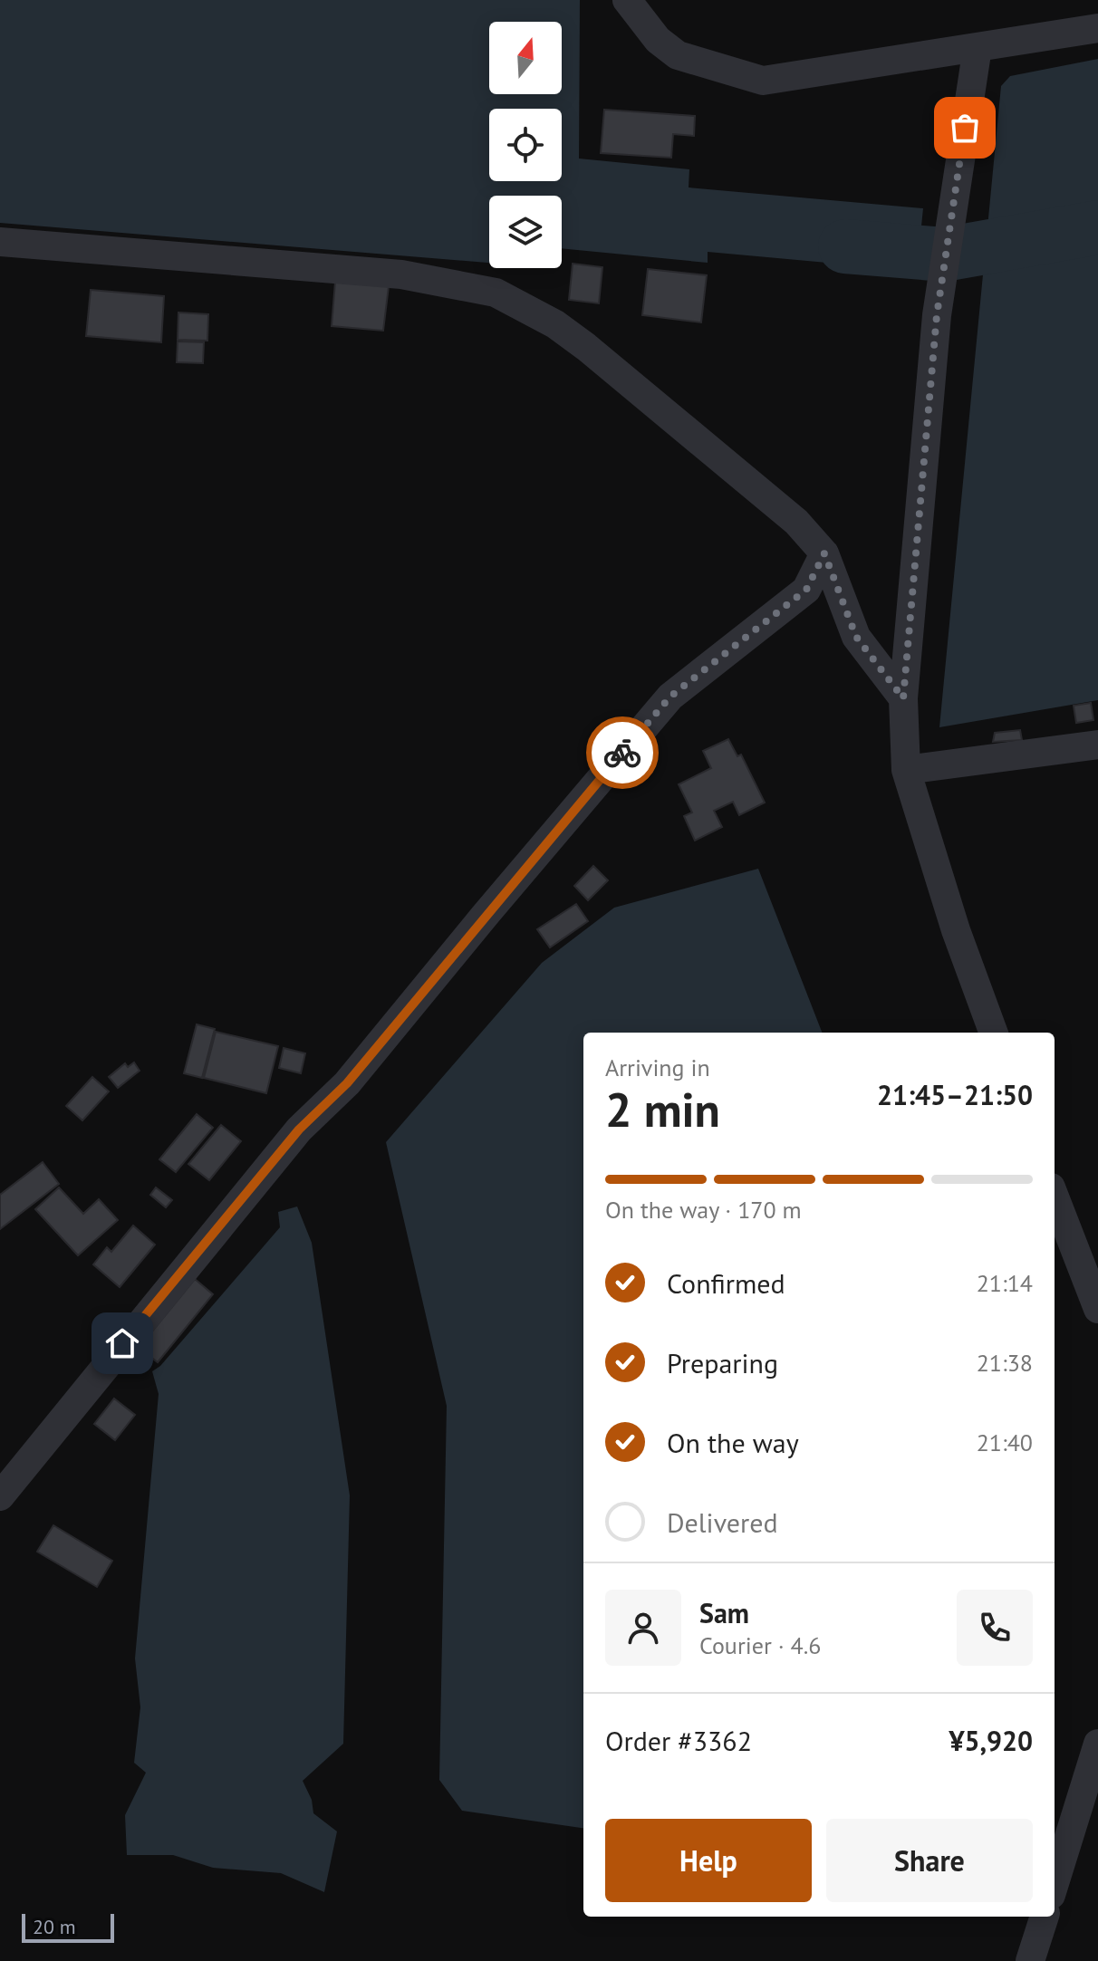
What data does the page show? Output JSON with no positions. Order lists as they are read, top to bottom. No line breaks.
{"scale_bar":"20 m","north":"top","page":{"heading":["2 min","Arriving in","21:45–21:50"],"panel":["Sam","Courier · 4.6","Order #3362","¥5,920"],"bar":"On the way · 170 m","list":[["Confirmed","21:14"],["Preparing","21:38"],["On the way","21:40"],"Delivered"],"buttons":["Help","Share"],"scale":"20 m"}}
